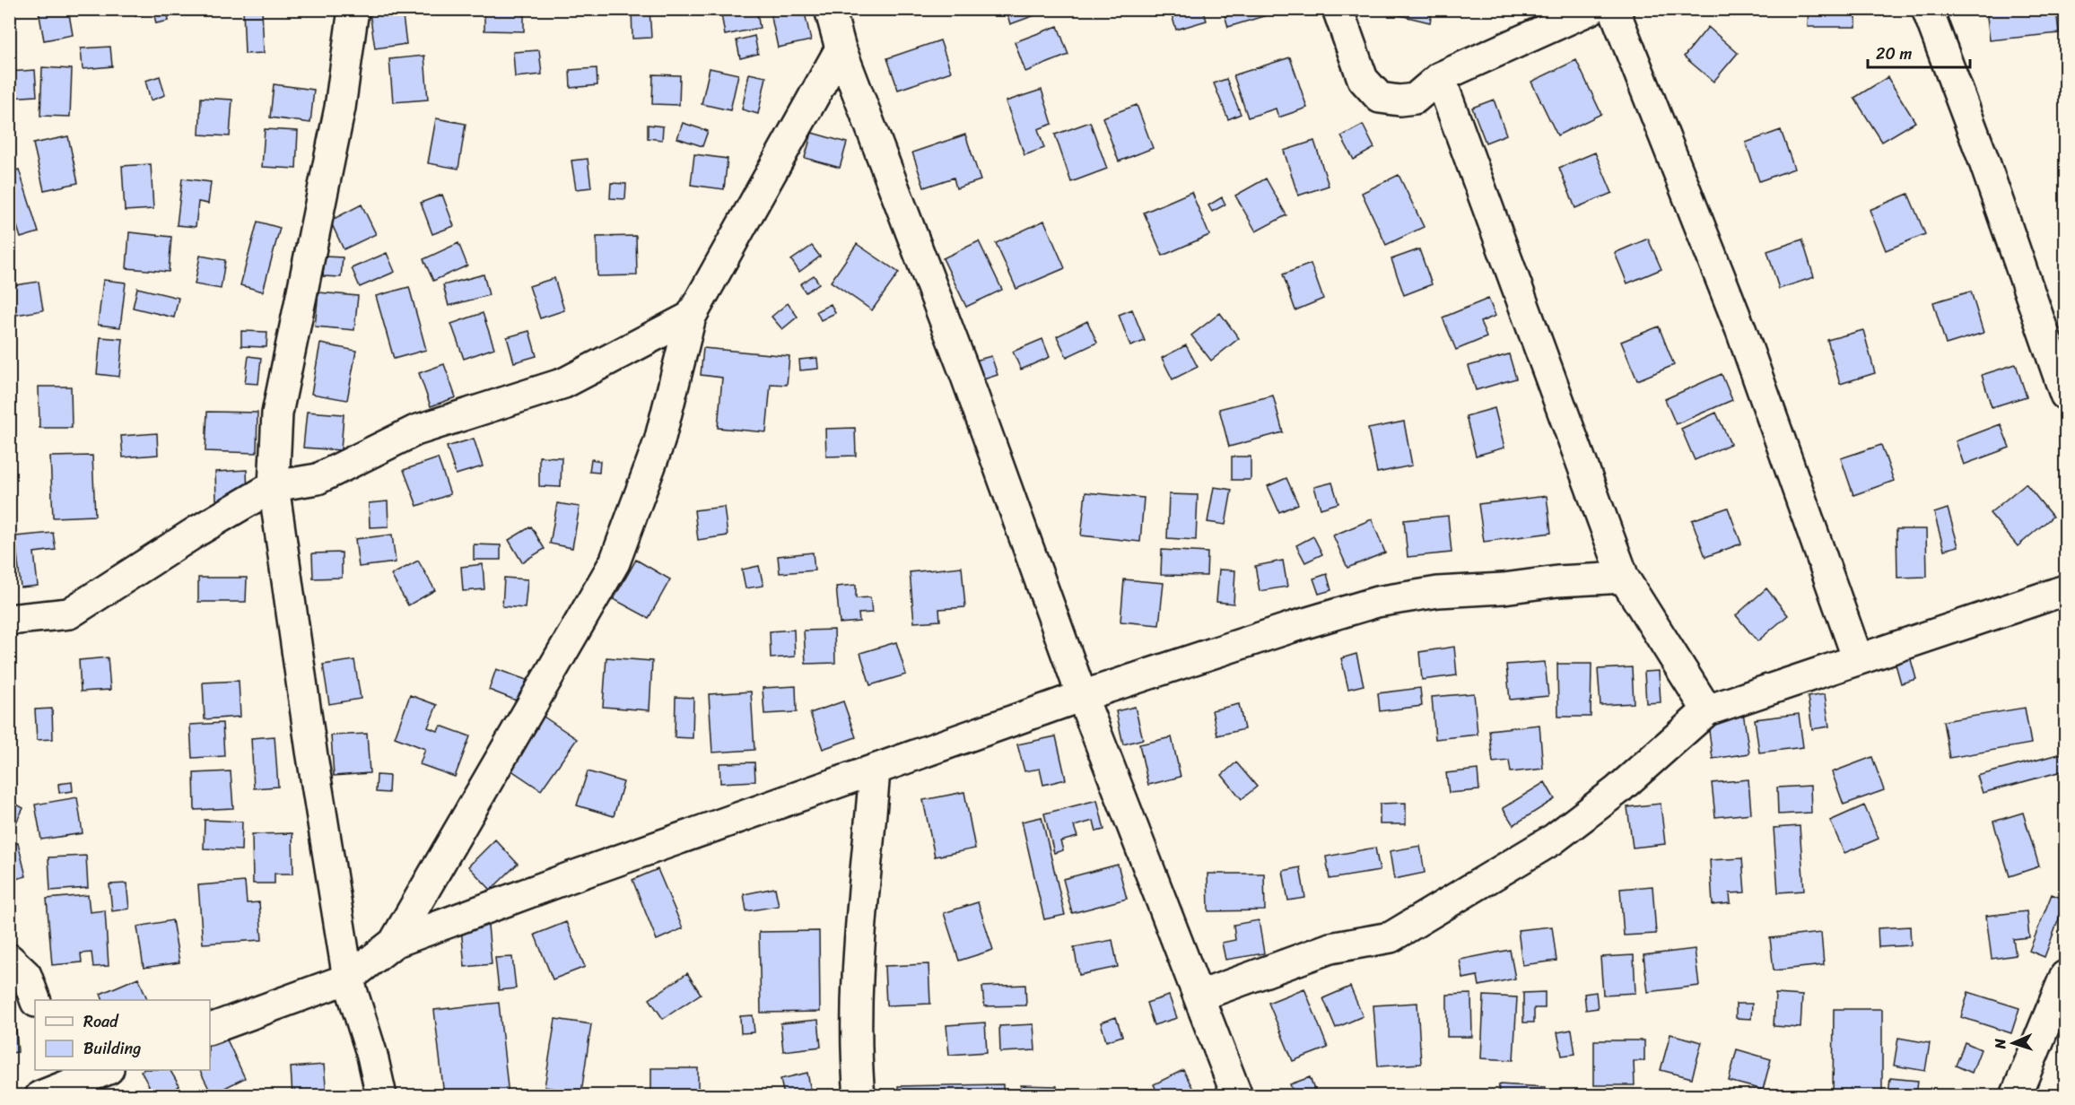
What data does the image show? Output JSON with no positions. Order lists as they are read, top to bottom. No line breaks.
{"legend":["Road","Building"],"scale_bar":"20 m","north":"left"}
